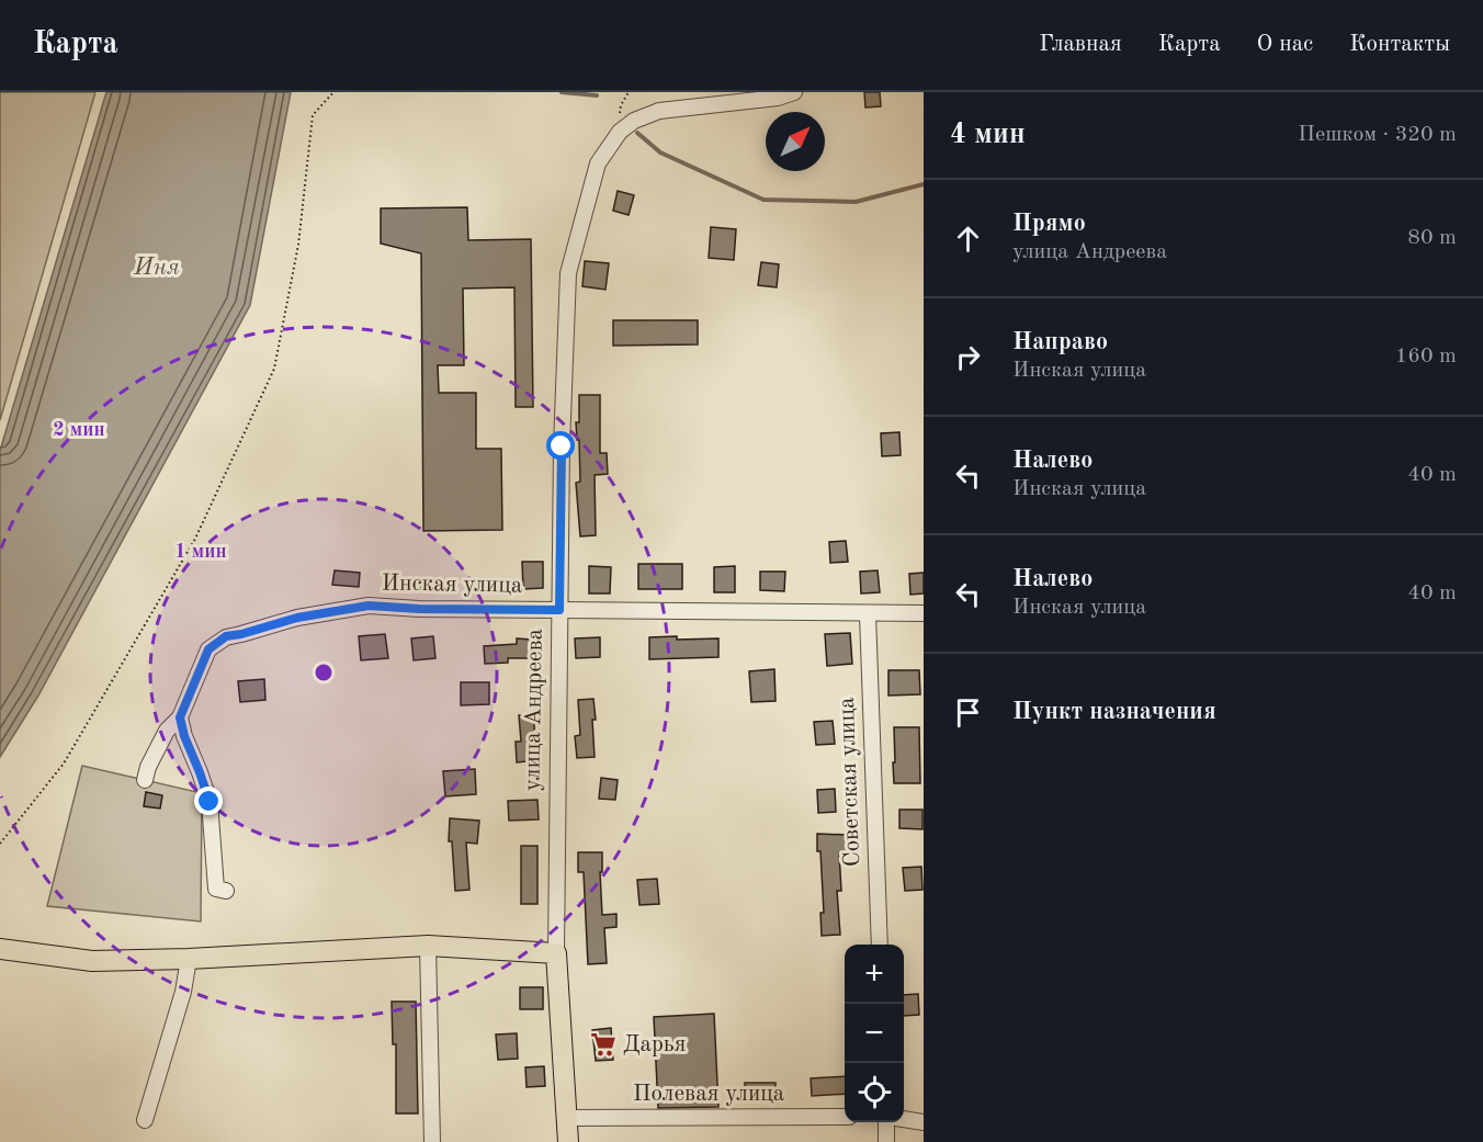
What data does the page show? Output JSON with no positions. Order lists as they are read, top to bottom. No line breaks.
{"streets":{"main road":["улица Андреева"],"street":["Инская улица","Советская улица","Полевая улица"]},"crossings":[["Инская улица","улица Андреева"],["Инская улица","Советская улица"],["улица Андреева","Полевая улица"]],"water":["Иня"],"places":{"supermarket":["Дарья"]},"north":"top right","page":{"header":"Карта","nav":["Главная","Карта","О нас","Контакты"],"heading":["4 мин","Пешком · 320 m"],"list":[["Прямо","улица Андреева","80 m"],["Направо","Инская улица","160 m"],["Налево","Инская улица","40 m"],["Налево","Инская улица","40 m"],"Пункт назначения"],"map_buttons":["+","−"]},"rings":["2 мин","1 мин"]}
